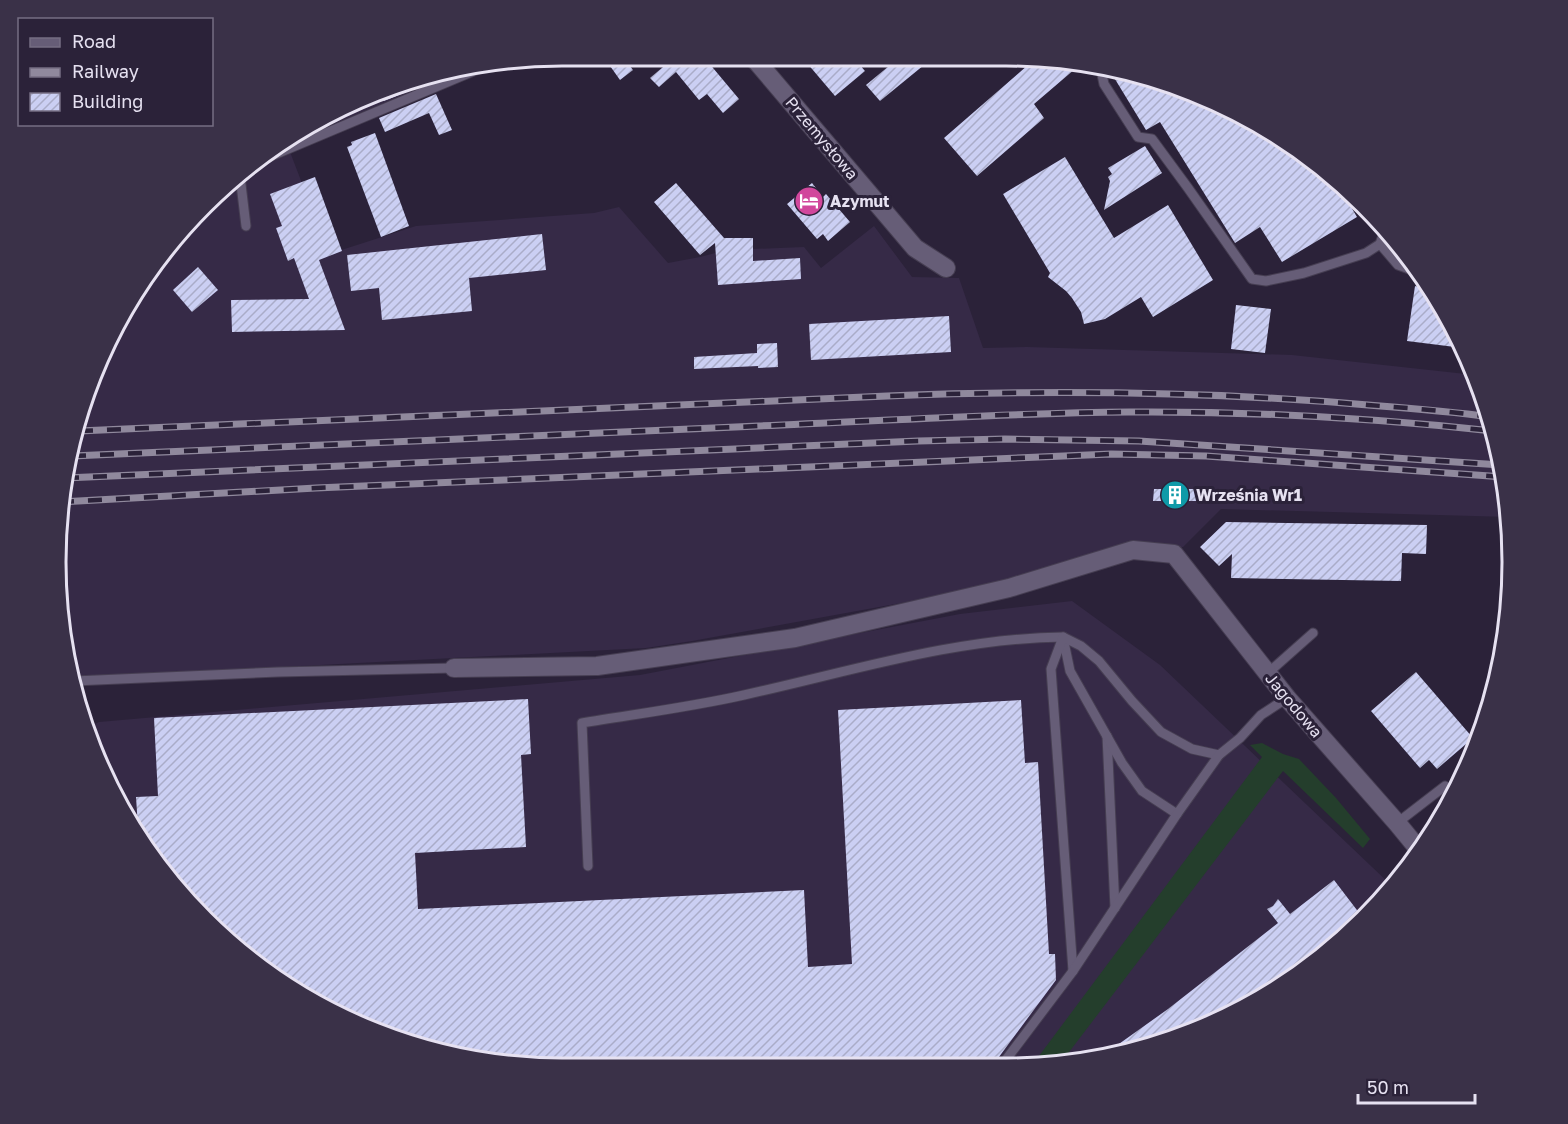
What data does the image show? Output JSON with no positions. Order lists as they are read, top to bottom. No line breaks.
{"streets":{"street":["Przemysłowa","Jagodowa"]},"places":{"hotel":["Azymut"],"building":["Września Wr1"]},"legend":["Road","Railway","Building"],"scale_bar":"50 m"}
